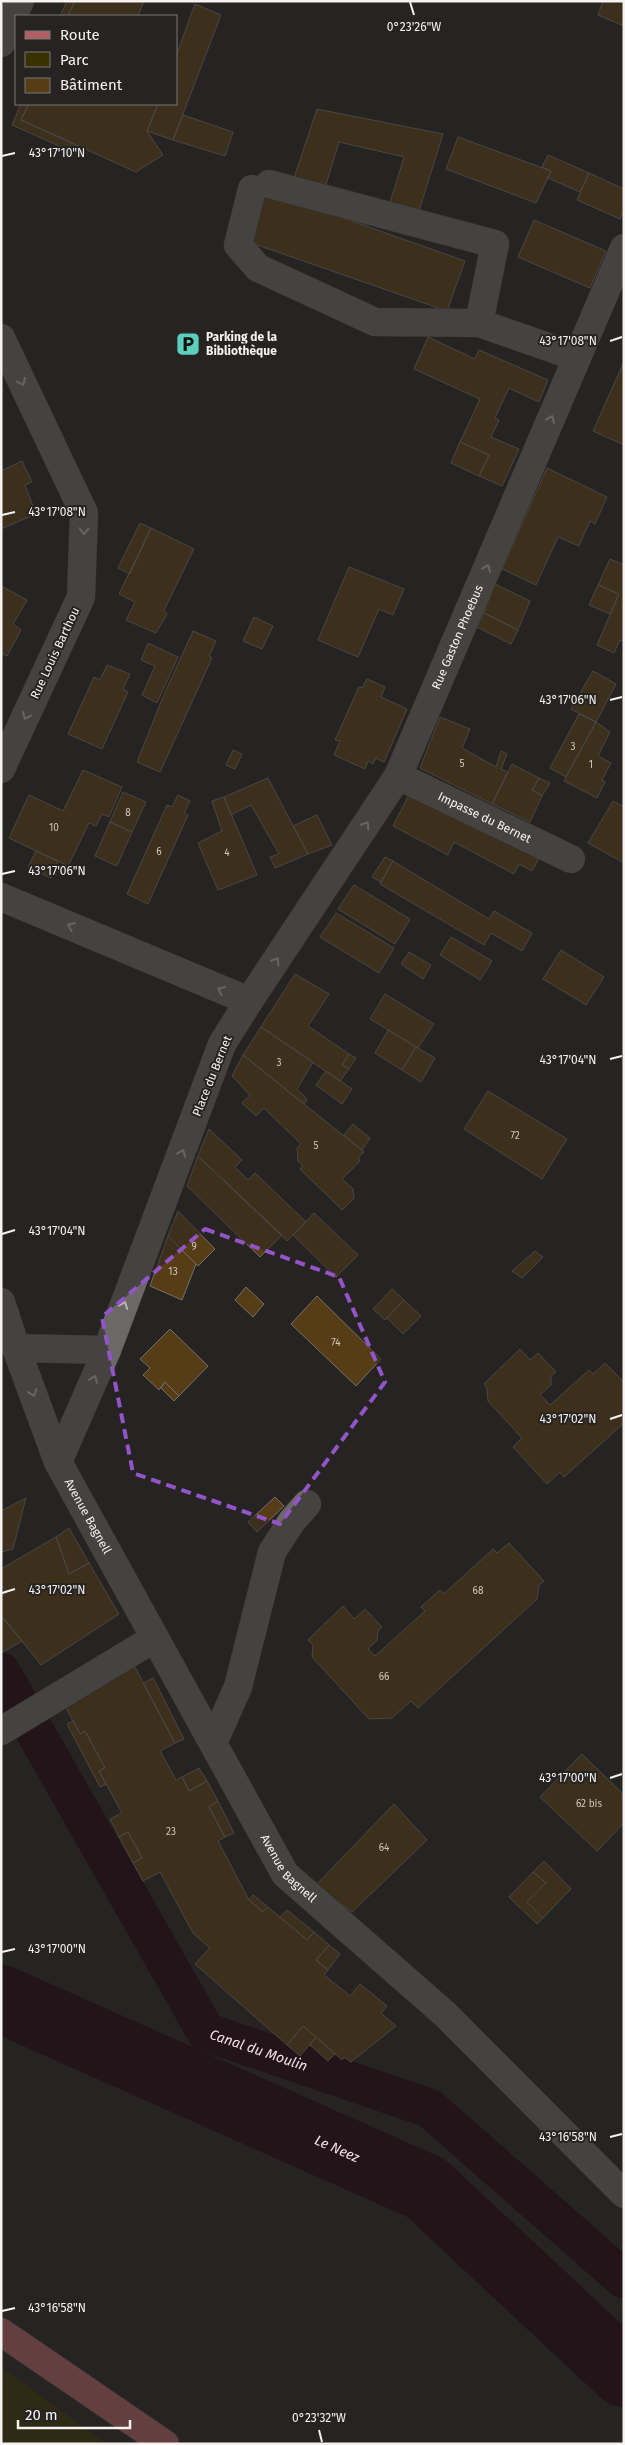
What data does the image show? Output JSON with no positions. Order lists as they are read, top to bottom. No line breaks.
{"streets":{"street":["Rue Gaston Phoebus","Rue Louis Barthou","Impasse du Bernet","Place du Bernet","Avenue Bagnell"]},"crossings":[["Rue Gaston Phoebus","Impasse du Bernet"],["Rue Gaston Phoebus","Place du Bernet"],["Place du Bernet","Avenue Bagnell"]],"one_way":["Rue Gaston Phoebus","Rue Louis Barthou","Place du Bernet"],"water":["Canal du Moulin","Le Neez"],"places":{"parking":["Parking de la Bibliothèque"]},"house_numbers":["3","5","1","8","10","6","4","3","72","5","9","13","74","68","66","62 bis","23","64"],"legend":["Route","Parc","Bâtiment"],"scale_bar":"20 m","coordinates":["0°23'26\"W","43°17'10\"N","43°17'08\"N","43°17'06\"N","43°17'04\"N","43°17'02\"N","43°17'00\"N","43°16'58\"N","0°23'32\"W"]}
